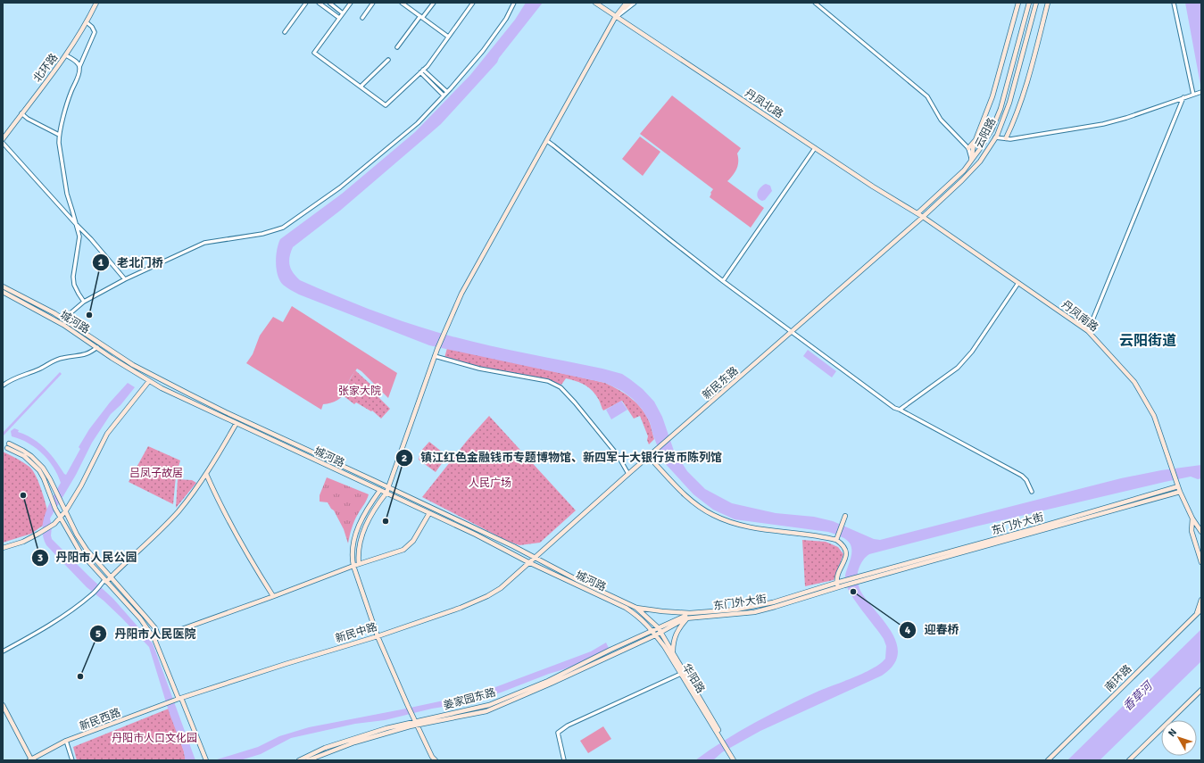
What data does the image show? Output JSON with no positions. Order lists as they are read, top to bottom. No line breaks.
{"streets":{"street":["北环路","丹凤北路","云阳路","丹凤南路","城河路","新民东路","东门外大街","新民中路","华阳路","南环路","姜家园东路","新民西路"]},"crossings":[["丹凤北路","云阳路"],["丹凤北路","丹凤南路"],["丹凤北路","新民东路"],["云阳路","丹凤南路"],["云阳路","新民东路"],["丹凤南路","新民东路"],["丹凤南路","东门外大街"],["城河路","新民东路"],["城河路","东门外大街"],["城河路","新民中路"],["城河路","华阳路"],["城河路","姜家园东路"],["新民东路","新民中路"],["东门外大街","华阳路"],["东门外大街","姜家园东路"],["新民中路","新民西路"],["华阳路","姜家园东路"]],"districts":["云阳街道"],"water":["香草河"],"parks":["张家大院","吕凤子故居","人民广场","丹阳市人口文化园"],"places":["老北门桥","丹阳市人民公园","镇江红色金融钱币专题博物馆、新四军十大银行货币陈列馆","迎春桥","丹阳市人民医院"],"north":"top left"}
